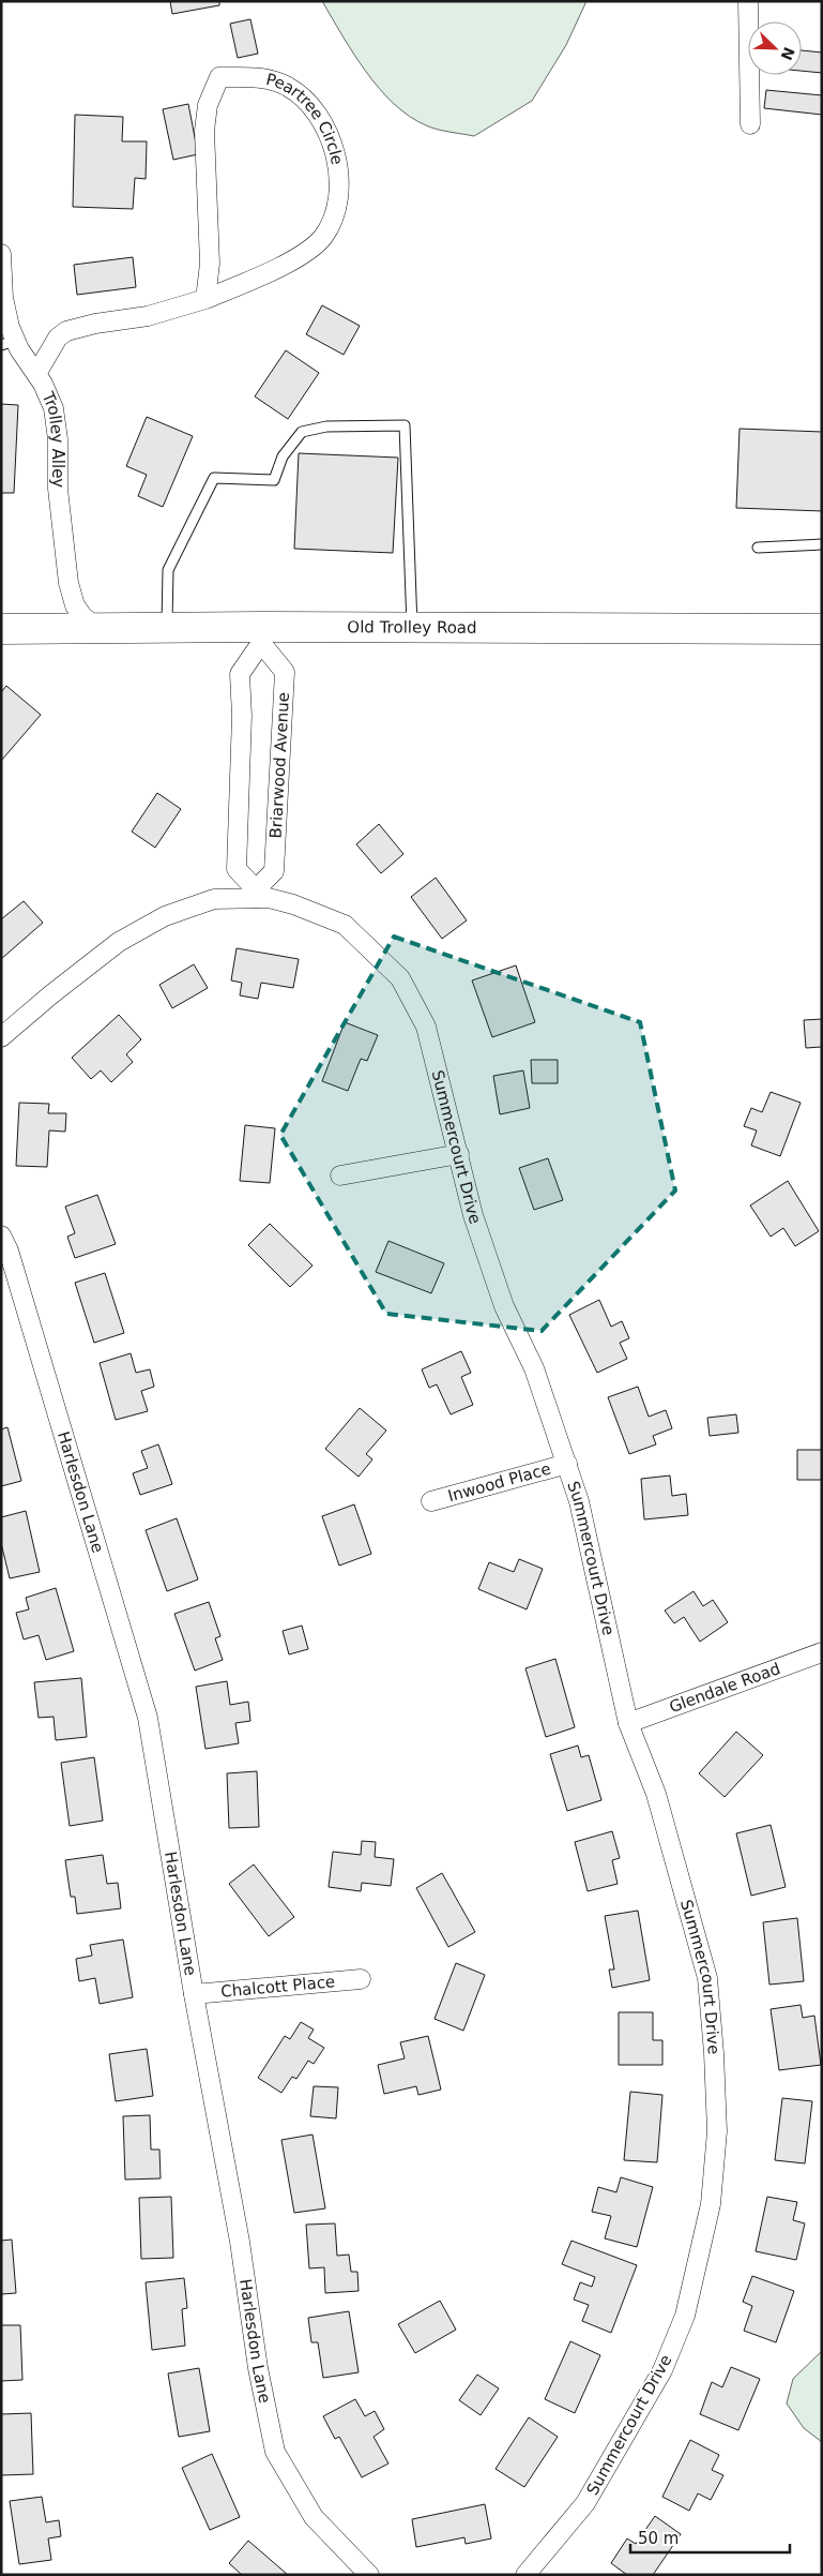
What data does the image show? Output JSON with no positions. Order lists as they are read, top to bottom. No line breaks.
{"streets":{"main road":["Old Trolley Road"],"street":["Peartree Circle","Trolley Alley","Briarwood Avenue","Summercourt Drive","Inwood Place","Harlesdon Lane","Glendale Road","Chalcott Place"]},"crossings":[["Peartree Circle","Trolley Alley"],["Trolley Alley","Old Trolley Road"],["Old Trolley Road","Briarwood Avenue"],["Briarwood Avenue","Summercourt Drive"],["Summercourt Drive","Inwood Place"],["Summercourt Drive","Glendale Road"],["Harlesdon Lane","Chalcott Place"]],"scale_bar":"50 m","north":"bottom right"}
